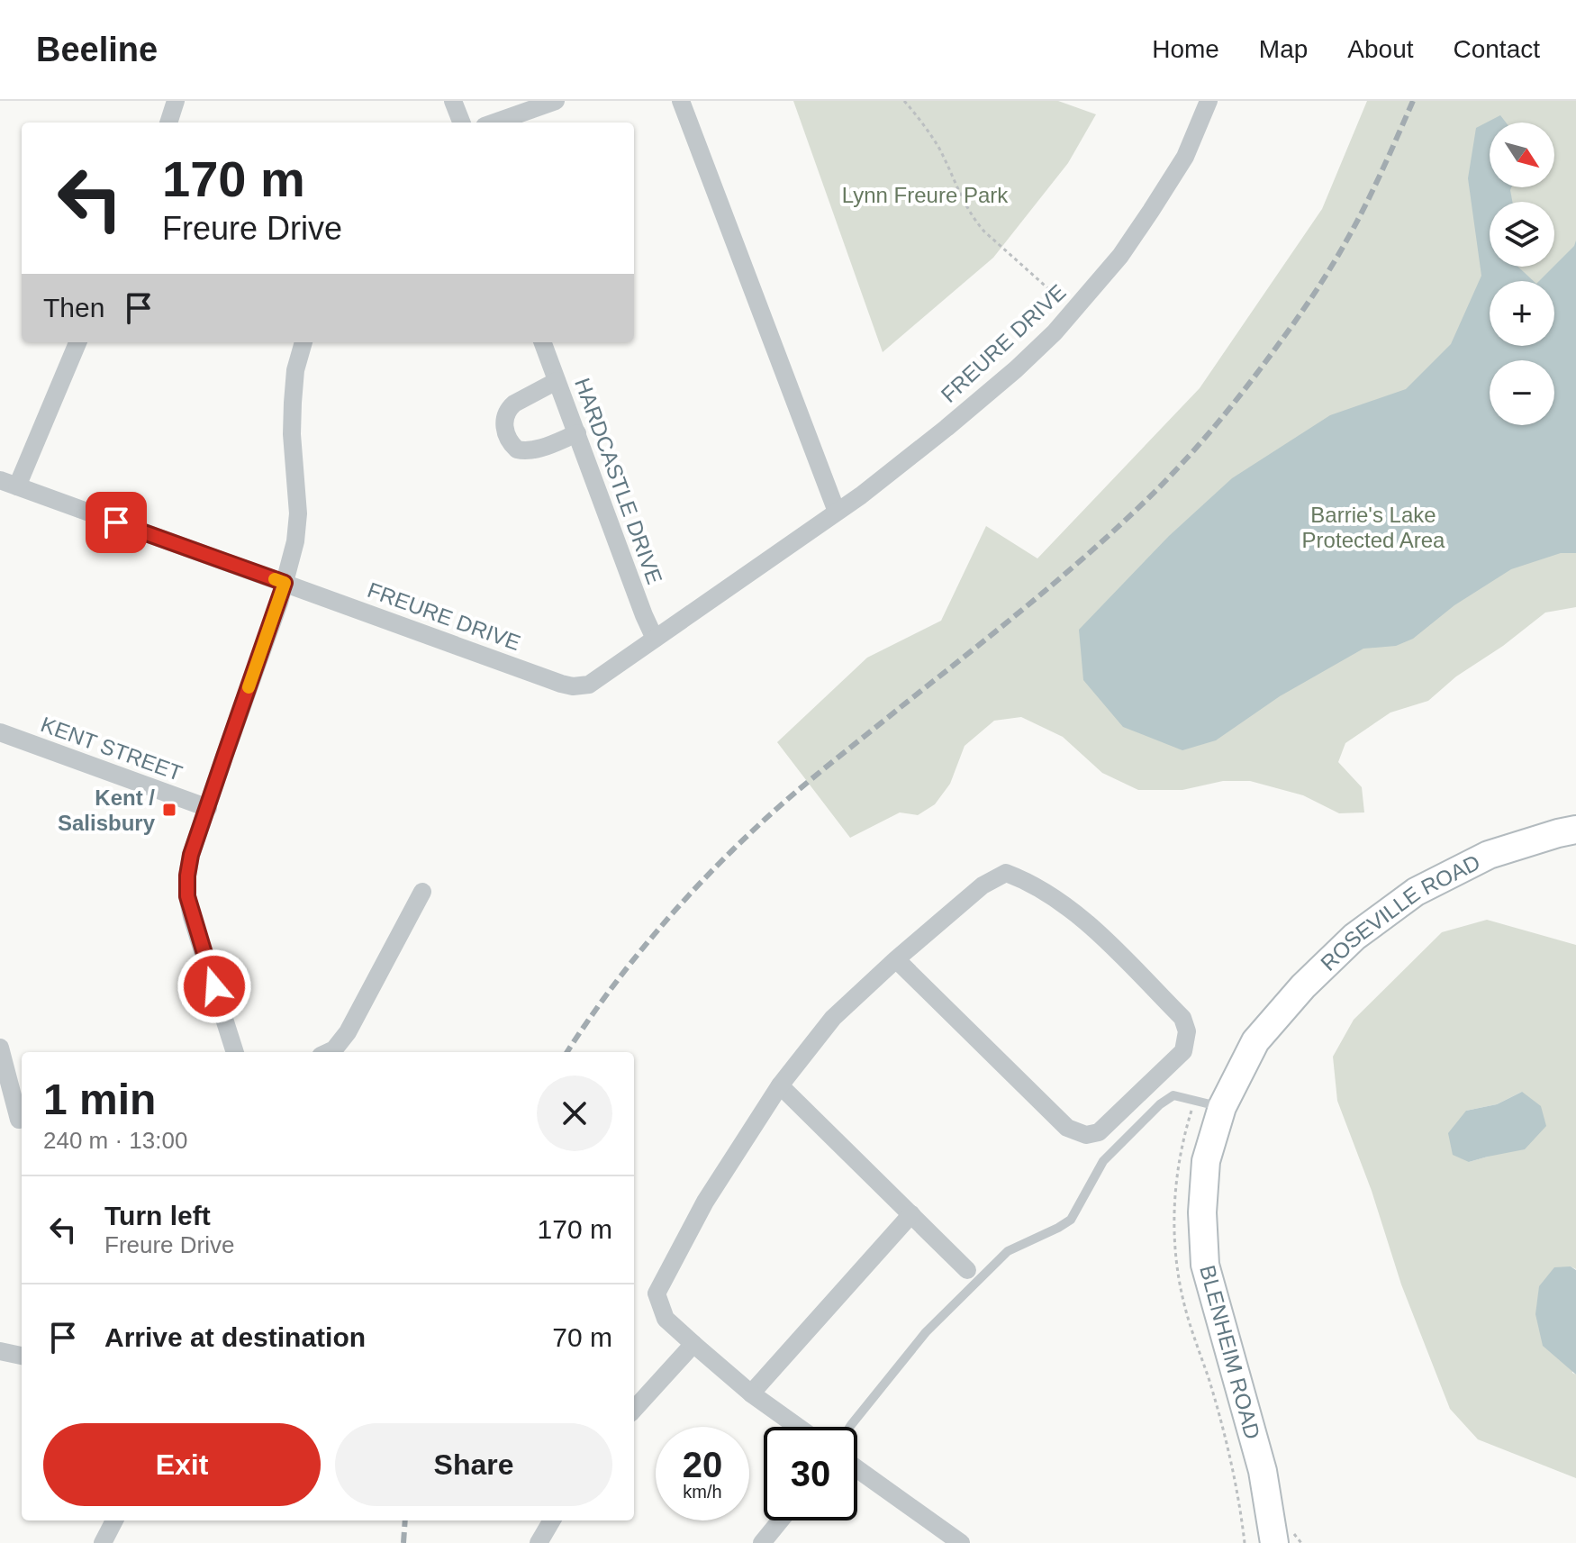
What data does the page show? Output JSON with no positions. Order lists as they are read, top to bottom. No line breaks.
{"streets":{"main road":["ROSEVILLE ROAD","BLENHEIM ROAD"],"street":["FREURE DRIVE","HARDCASTLE DRIVE","KENT STREET"]},"crossings":[["FREURE DRIVE","HARDCASTLE DRIVE"],["ROSEVILLE ROAD","BLENHEIM ROAD"]],"parks":["Lynn Freure Park","Barrie's Lake Protected Area"],"places":{"transit":["Kent / Salisbury"]},"north":"bottom right","page":{"header":"Beeline","nav":["Home","Map","About","Contact"],"map_buttons":["+","−"],"turn":["170 m","Freure Drive"],"then":"Then","heading":["1 min","240 m · 13:00"],"list":[{"name":"Turn left","note":"Freure Drive","value":"170 m"},{"name":"Arrive at destination","value":"70 m"}],"buttons":["Exit","Share"],"speed":"20 km/h","limit":"30"}}
